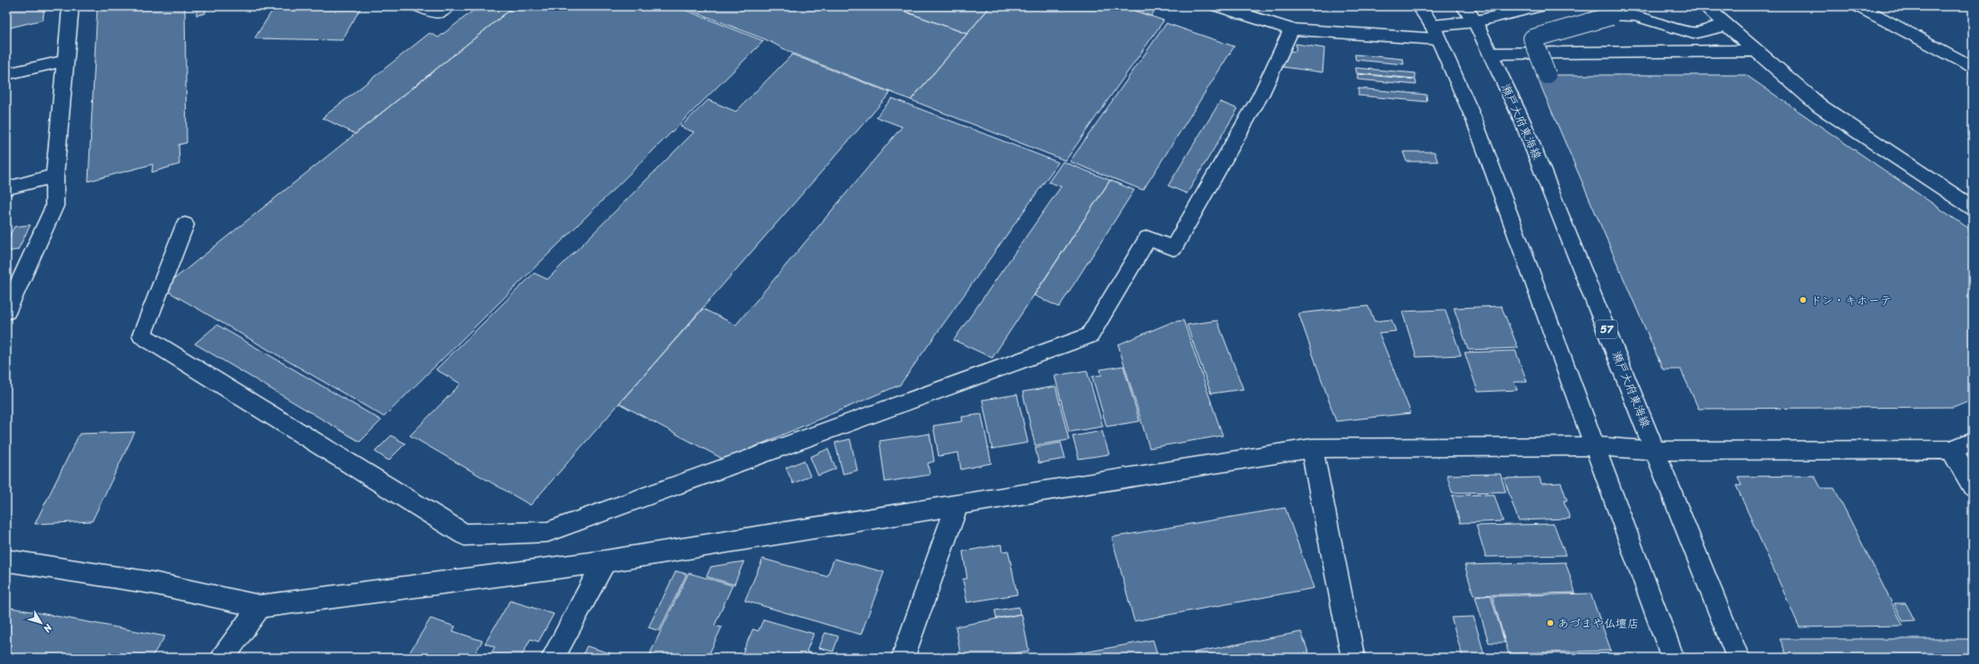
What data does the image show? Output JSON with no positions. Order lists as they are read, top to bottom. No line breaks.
{"streets":{"street":["瀬戸大府東海線","57"]},"places":["ドン・キホーテ","あづまや仏壇店"],"north":"bottom right"}
